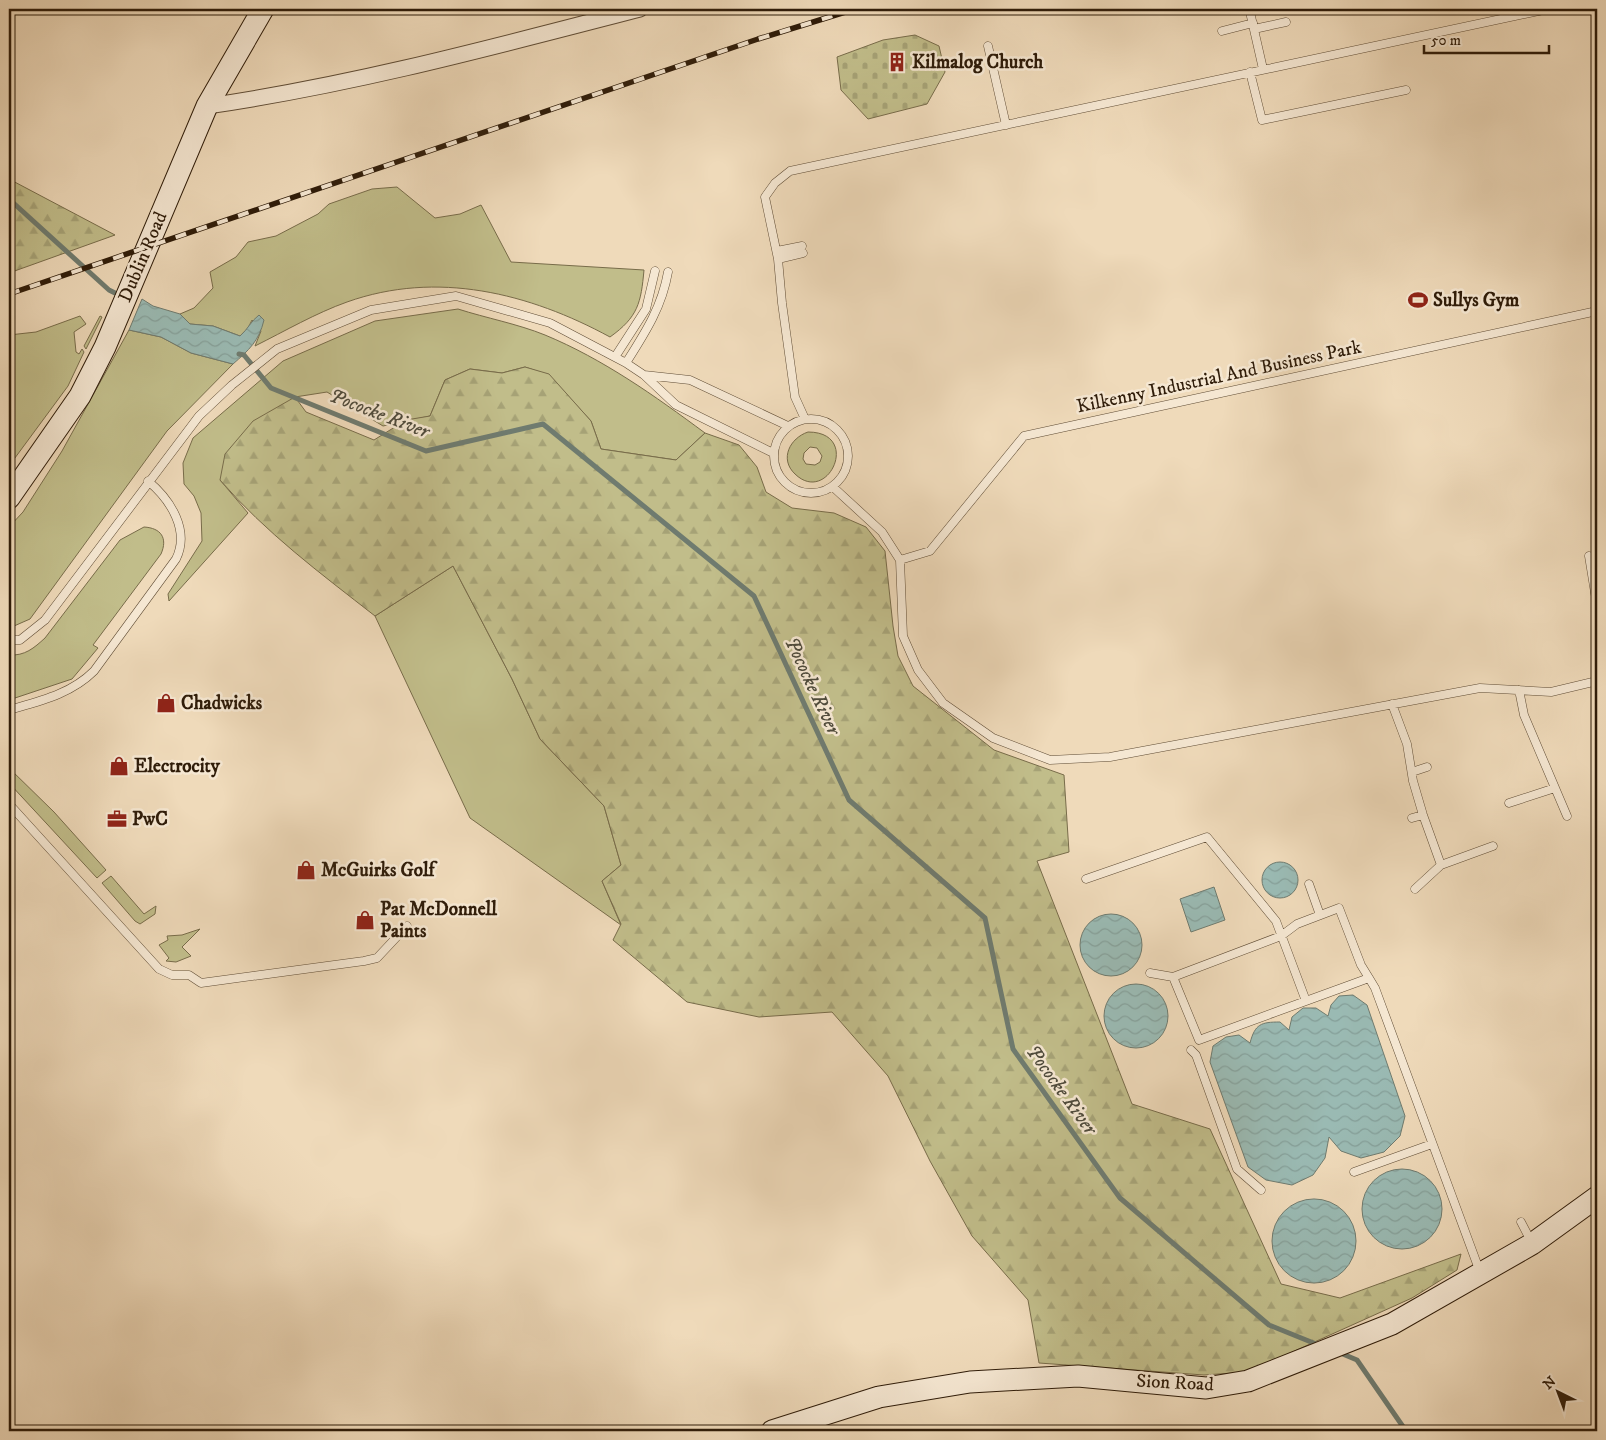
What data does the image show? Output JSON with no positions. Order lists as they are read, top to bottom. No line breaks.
{"streets":{"street":["Dublin Road","Sion Road"],"lane":["Kilkenny Industrial And Business Park"]},"water":["Pococke River"],"places":{"building":["Kilmalog Church"],"sports":["Sullys Gym"],"shop":["Chadwicks","Electrocity","McGuirks Golf","Pat McDonnell Paints"],"office":["PwC"]},"scale_bar":"50 m","north":"top left"}
